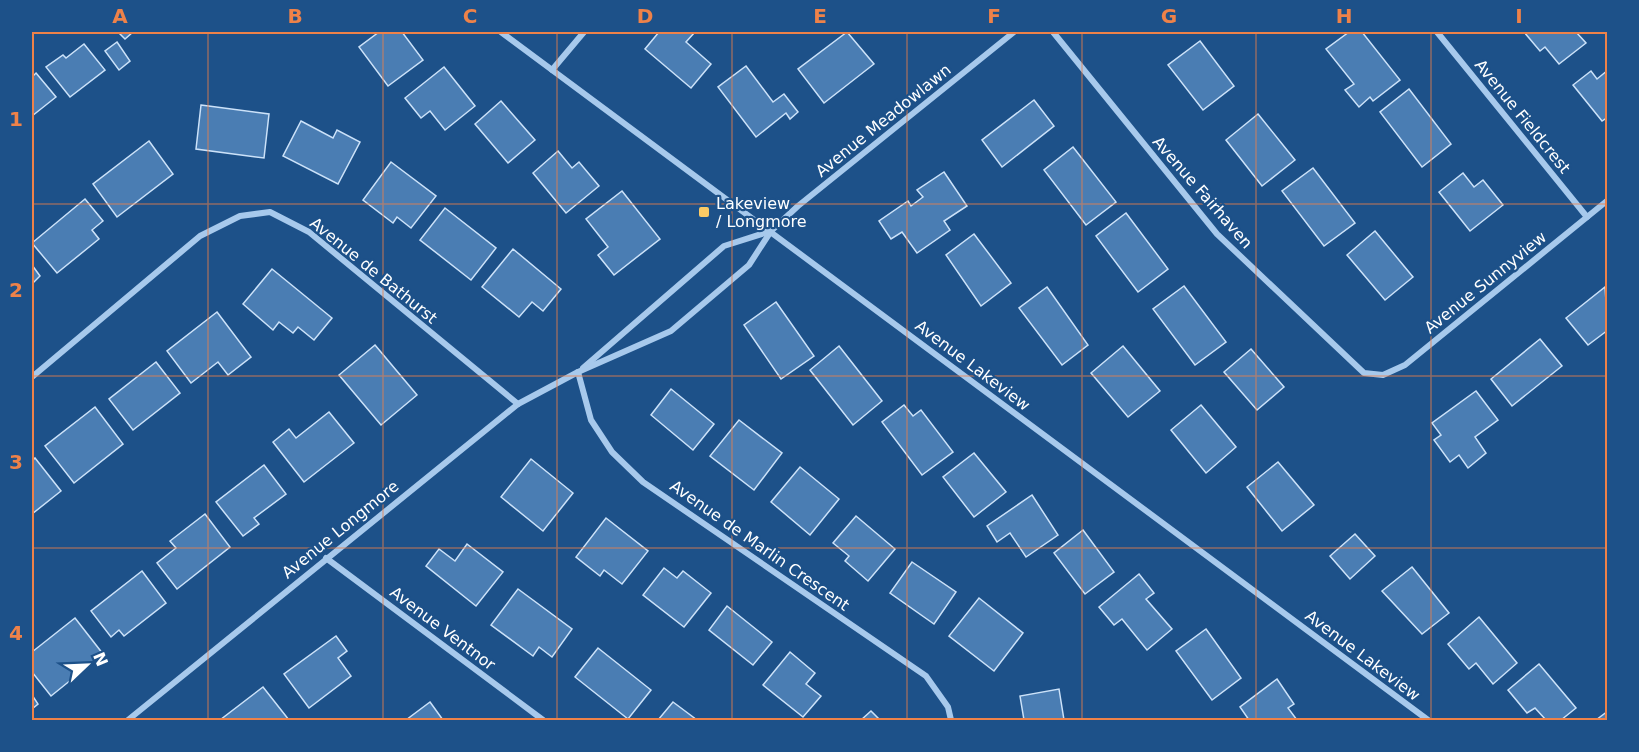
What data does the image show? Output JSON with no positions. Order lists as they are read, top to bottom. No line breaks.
{"streets":{"street":["Avenue Fieldcrest","Avenue Meadowlawn","Avenue Fairhaven","Avenue de Bathurst","Avenue Sunnyview","Avenue Lakeview","Avenue Longmore","Avenue de Marlin Crescent","Avenue Ventnor"]},"crossings":[["Avenue Fieldcrest","Avenue Sunnyview"],["Avenue Meadowlawn","Avenue Lakeview"],["Avenue Meadowlawn","Avenue Longmore"],["Avenue Fairhaven","Avenue Sunnyview"],["Avenue de Bathurst","Avenue Longmore"],["Avenue Lakeview","Avenue Longmore"],["Avenue Longmore","Avenue de Marlin Crescent"],["Avenue Longmore","Avenue Ventnor"]],"places":{"transit":["Lakeview / Longmore"]},"north":"top right","grid":{"columns":["A","B","C","D","E","F","G","H","I"],"rows":["1","2","3","4"]}}
